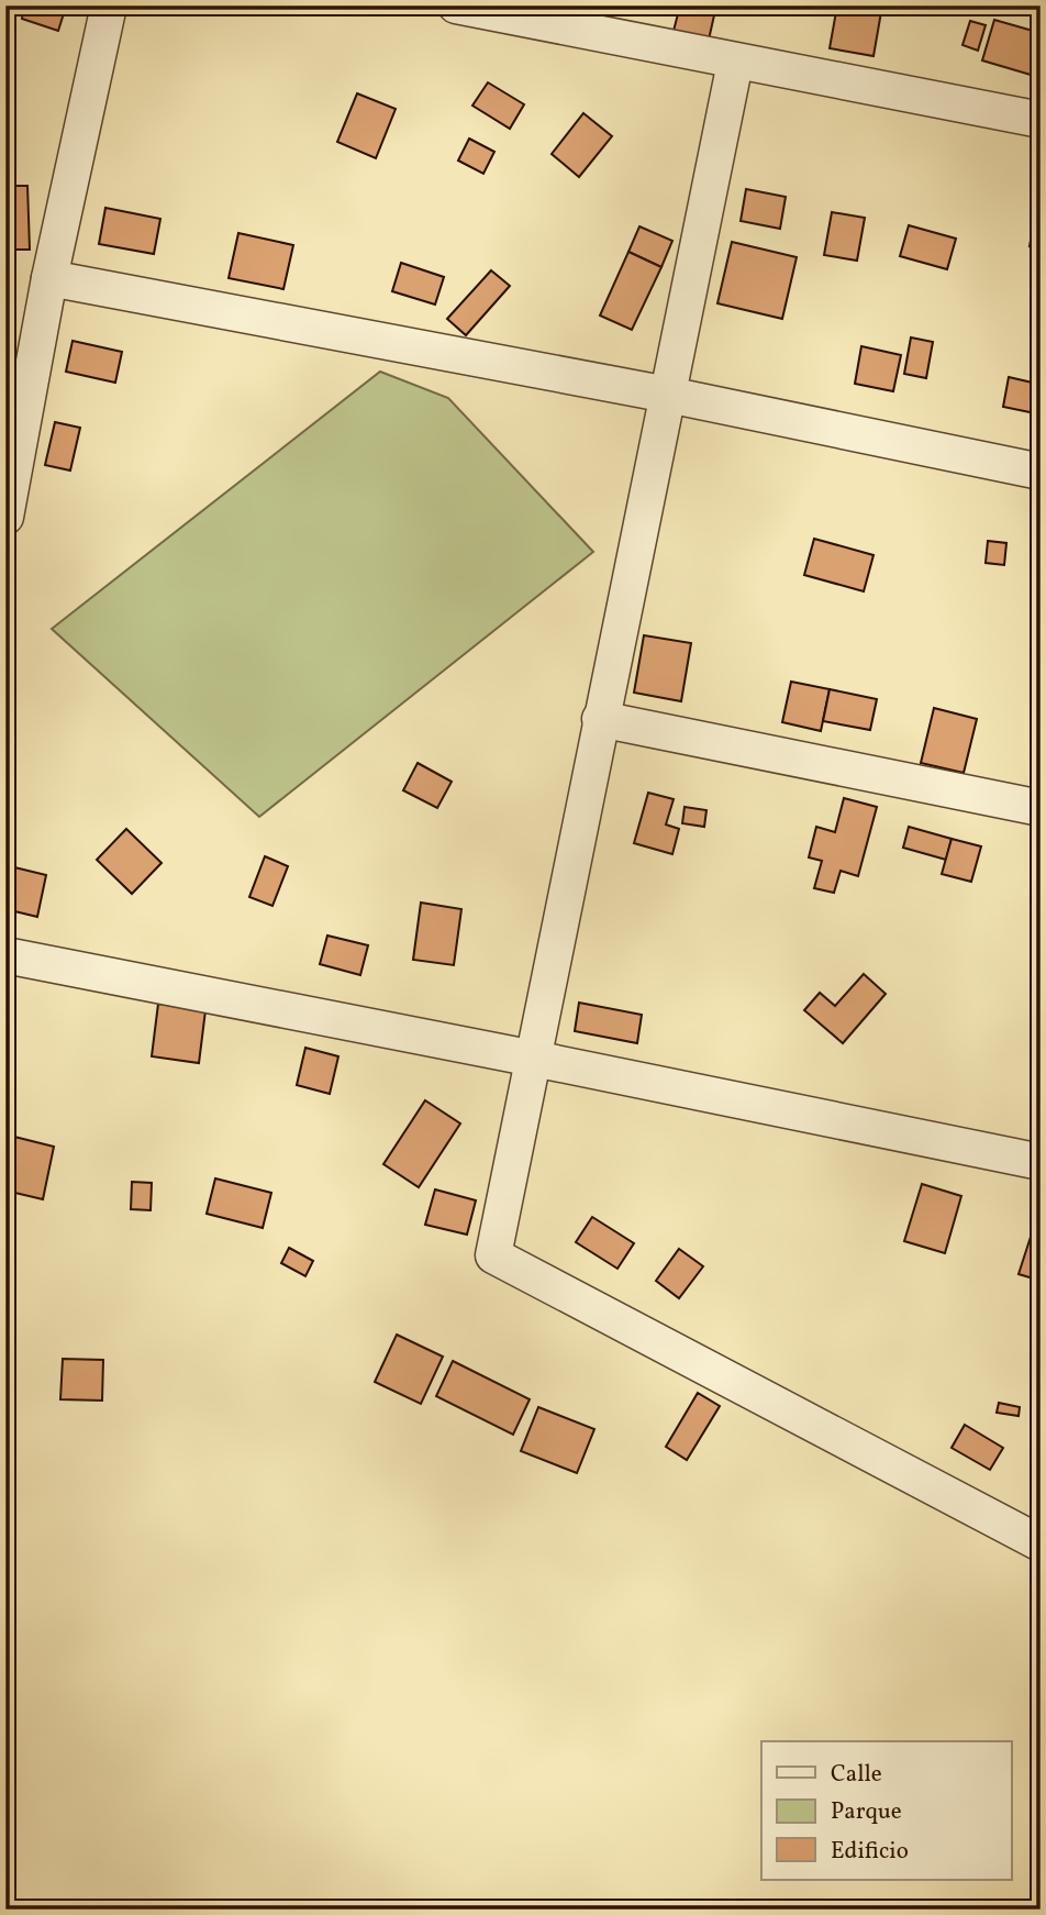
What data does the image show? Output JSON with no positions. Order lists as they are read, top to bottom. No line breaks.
{"legend":["Calle","Parque","Edificio"]}
